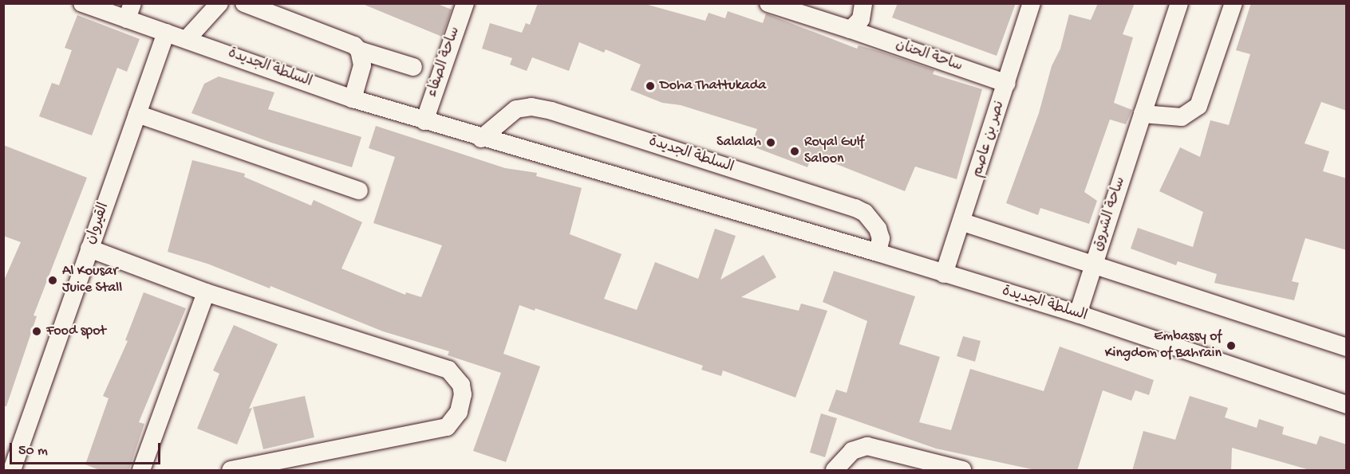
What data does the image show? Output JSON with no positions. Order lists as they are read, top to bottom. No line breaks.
{"streets":{"street":["ساحة الحنان","ساحة الصفاء","السلطة الجديدة","نصر بن عاصم","ساحة الشروق","القيروان"]},"crossings":[["ساحة الحنان","نصر بن عاصم"],["ساحة الصفاء","السلطة الجديدة"],["السلطة الجديدة","نصر بن عاصم"],["السلطة الجديدة","ساحة الشروق"],["السلطة الجديدة","القيروان"]],"places":["Doha Thattukada","Salalah","Royal Gulf Saloon","Al Kousar Juice Stall","Food spot","Embassy of Kingdom of Bahrain"],"scale_bar":"50 m"}
